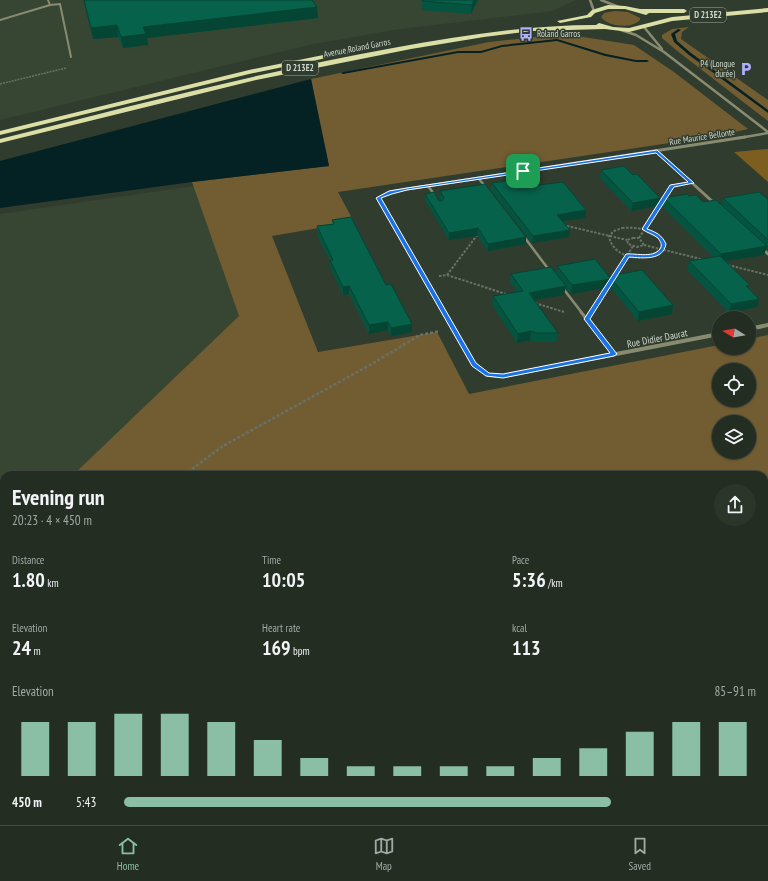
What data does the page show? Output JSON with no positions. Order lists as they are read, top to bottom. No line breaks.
{"streets":{"main road":["D 213E2","Avenue Roland Garros"],"street":["Rue Maurice Bellonte","Rue Didier Daurat"]},"crossings":[["D 213E2","Avenue Roland Garros"],["Rue Maurice Bellonte","Rue Didier Daurat"]],"places":{"bus stop":["Roland Garros"],"parking":["P4 (Longue durée)"]},"north":"left","page":{"heading":["Evening run","20:23 · 4 × 450 m"],"stats":[["Distance","1.80 km"],["Time","10:05"],["Pace","5:36 /km"],["Elevation","24 m"],["Heart rate","169 bpm"],["kcal","113"]],"chart":["Elevation","85–91 m"],"list":[{"name":"450 m","note":"5:43"}],"tabs":["Home","Map","Saved"]}}
